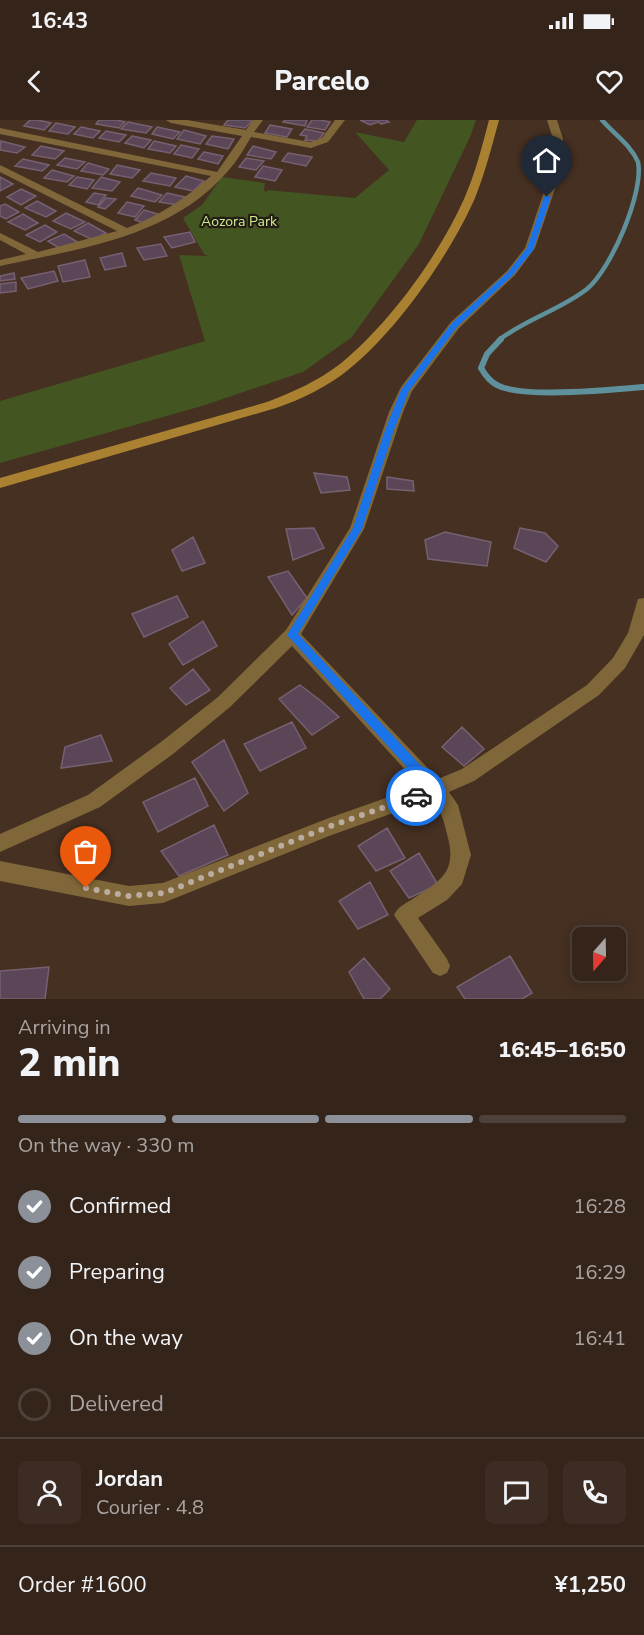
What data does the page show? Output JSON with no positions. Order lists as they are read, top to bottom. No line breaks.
{"parks":["Aozora Park"],"north":"bottom","page":{"status":"16:43","header":"Parcelo","heading":["2 min","Arriving in","16:45–16:50"],"panel":["Jordan","Courier · 4.8","Order #1600","¥1,250"],"bar":"On the way · 330 m","list":[["Confirmed","16:28"],["Preparing","16:29"],["On the way","16:41"],"Delivered"]}}
